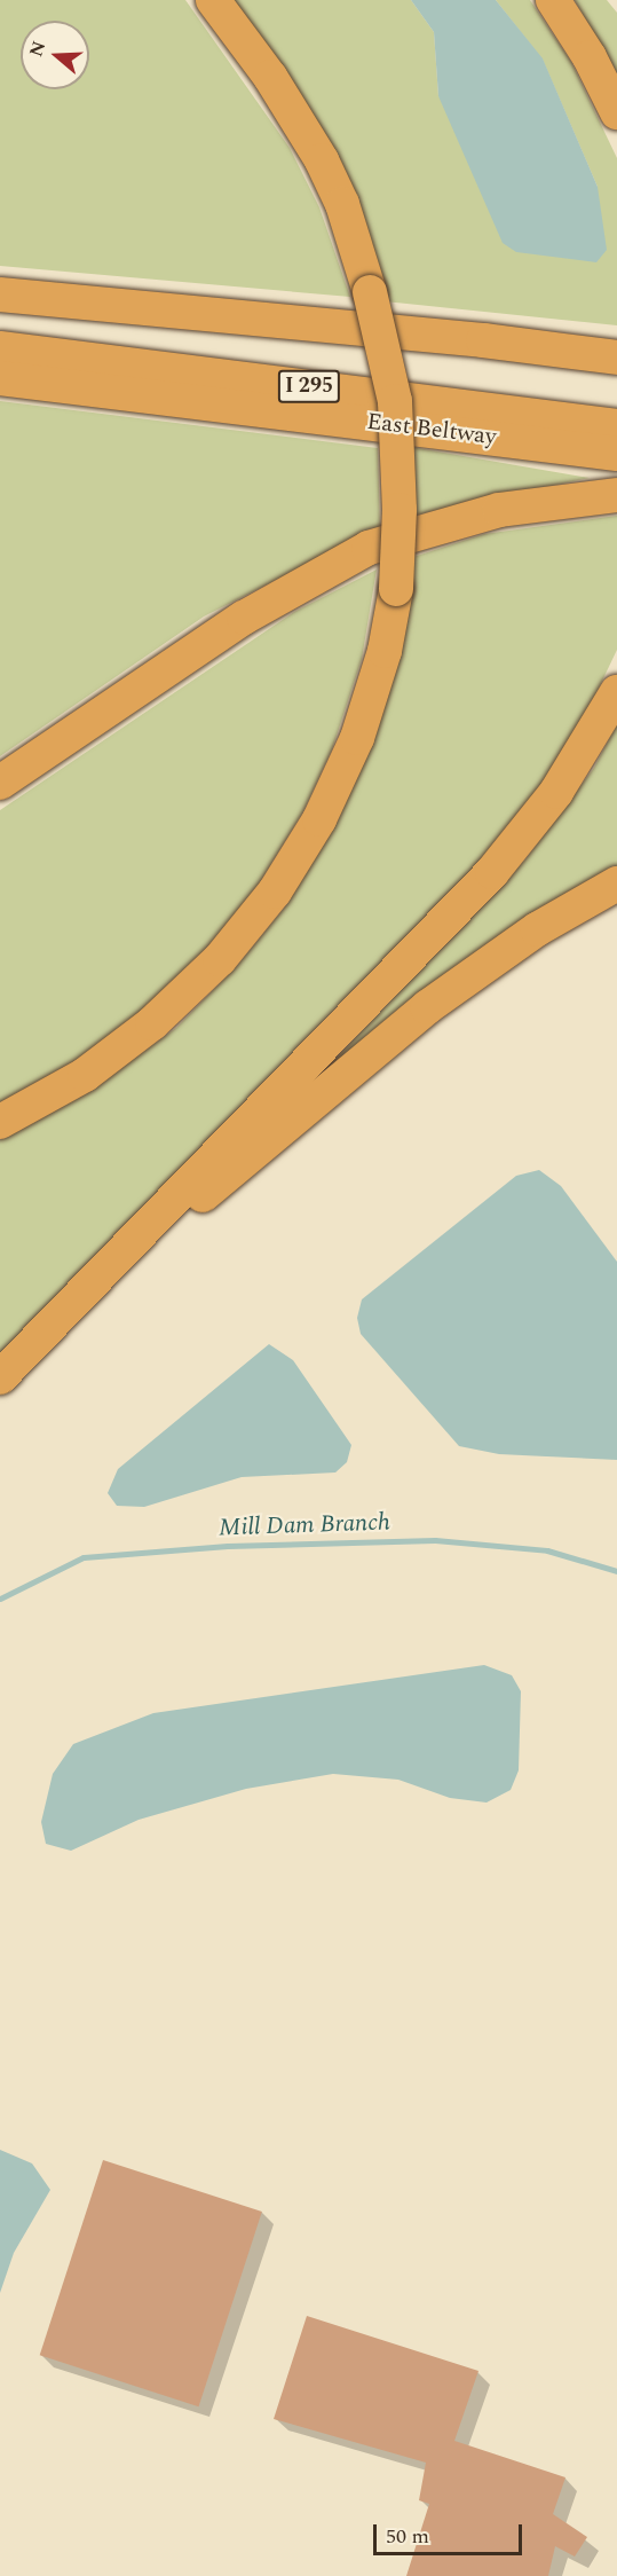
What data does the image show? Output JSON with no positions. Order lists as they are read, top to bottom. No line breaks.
{"streets":{"highway":["I 295","East Beltway"]},"water":["Mill Dam Branch"],"scale_bar":"50 m","north":"left"}
